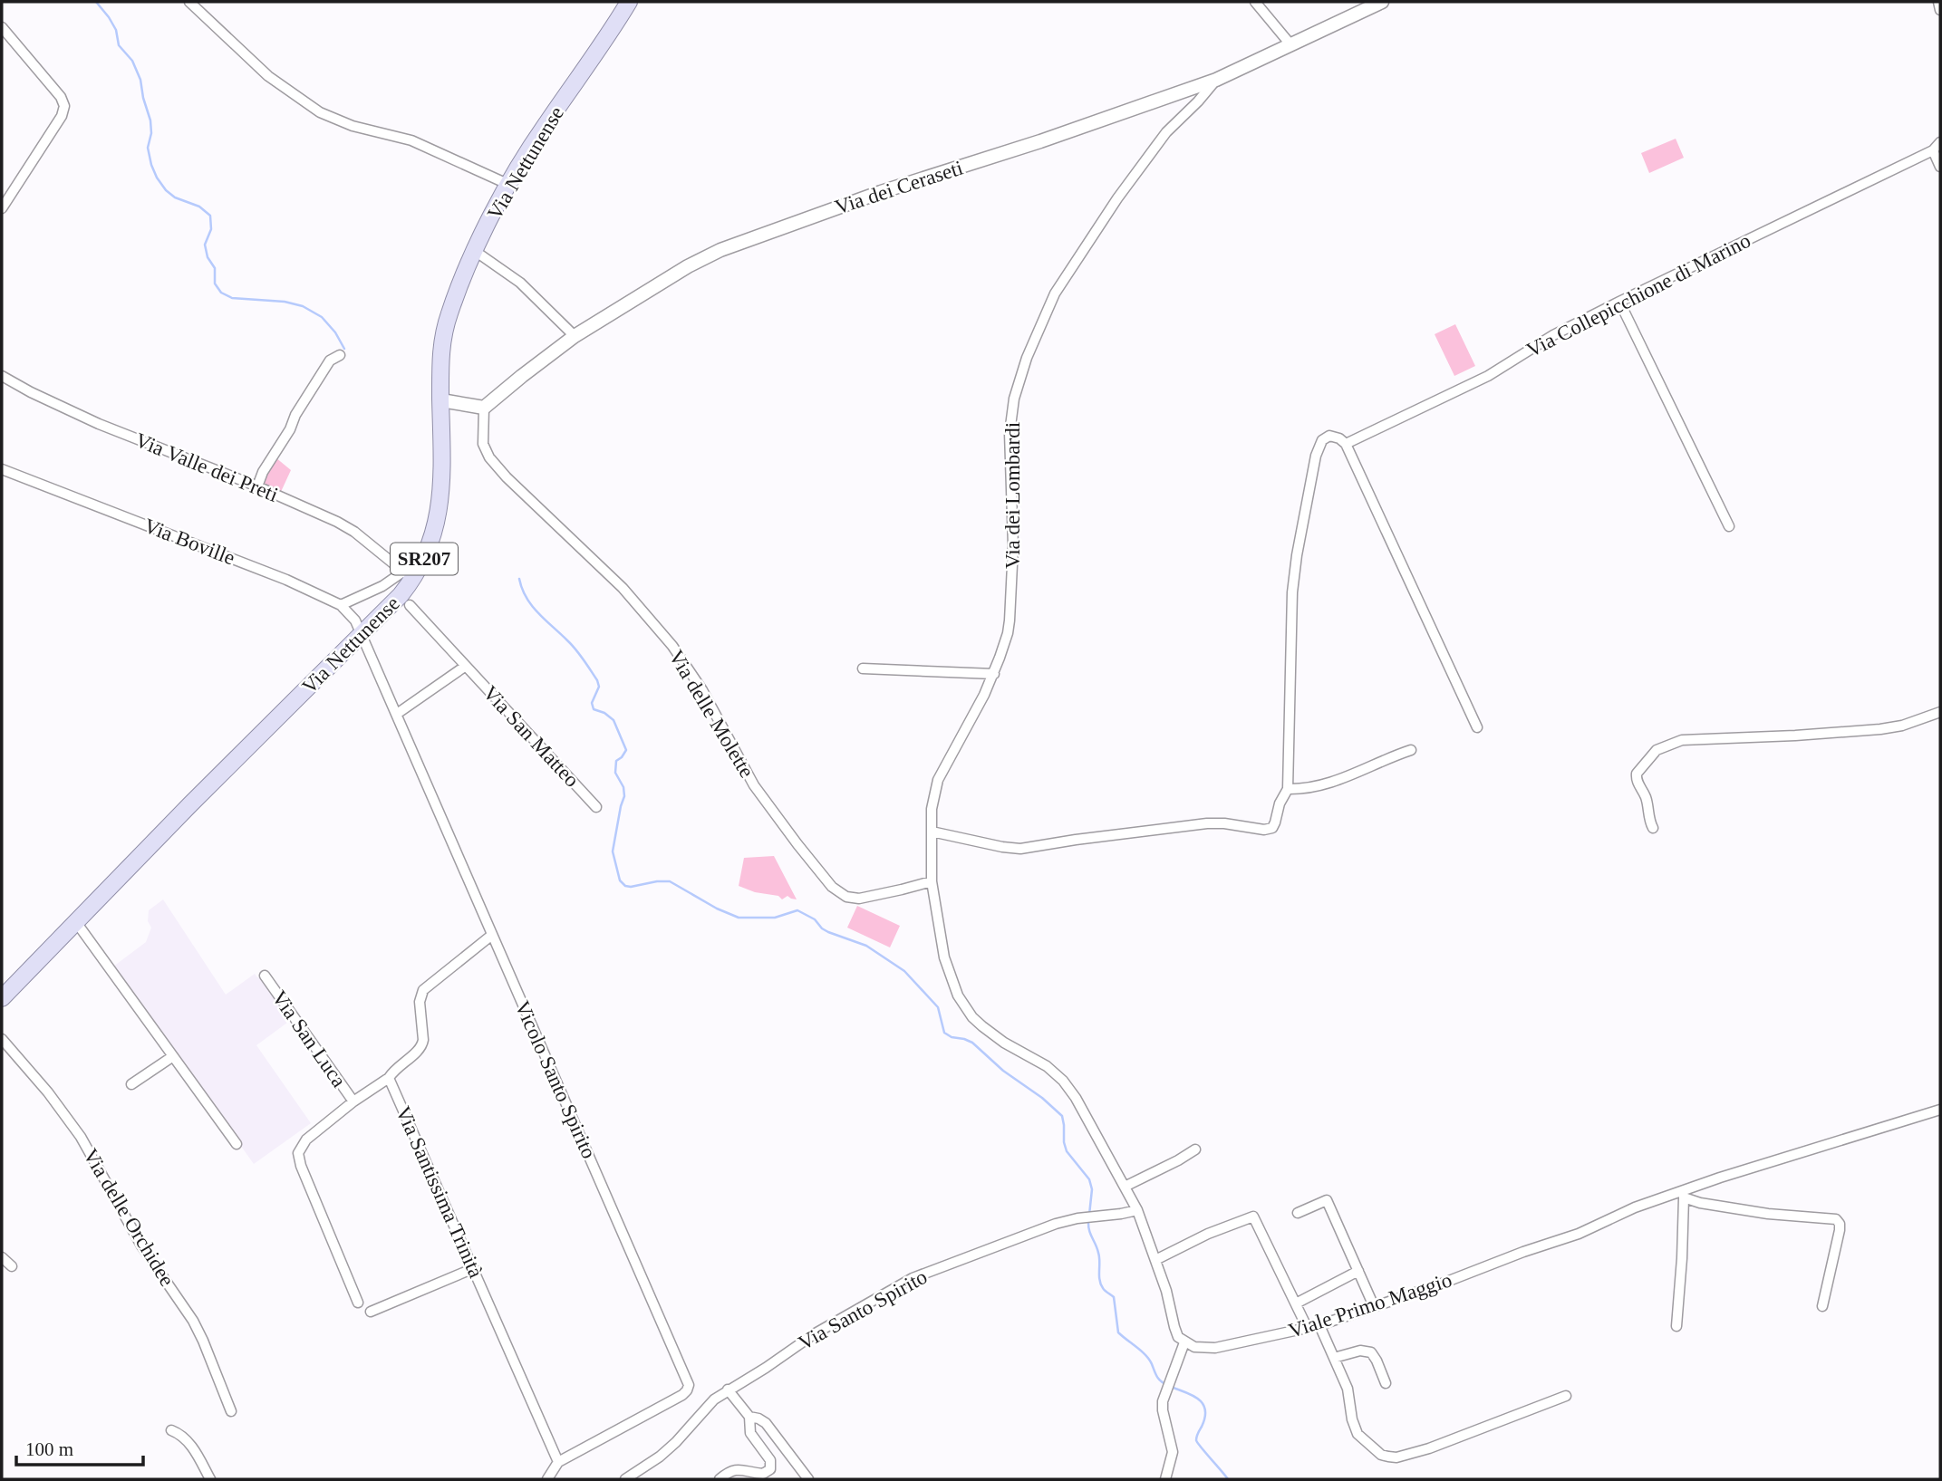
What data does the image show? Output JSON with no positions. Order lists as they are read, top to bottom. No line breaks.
{"streets":{"main road":["Via Nettunense","SR207"],"street":["Via dei Ceraseti","Via Collepicchione di Marino","Via Valle dei Preti","Via dei Lombardi","Via Boville","Via delle Molette","Via San Matteo","Via San Luca","Vicolo Santo Spirito","Via Santissima Trinità","Via delle Orchidee","Viale Primo Maggio","Via Santo Spirito"]},"crossings":[["Via Nettunense","Via Valle dei Preti"],["Via Nettunense","Vicolo Santo Spirito"],["Via dei Ceraseti","Via dei Lombardi"],["Via dei Ceraseti","Via delle Molette"],["Via Collepicchione di Marino","Via dei Lombardi"],["Via dei Lombardi","Via delle Molette"],["Via San Matteo","Vicolo Santo Spirito"],["Vicolo Santo Spirito","Via Santissima Trinità"]],"scale_bar":"100 m"}
